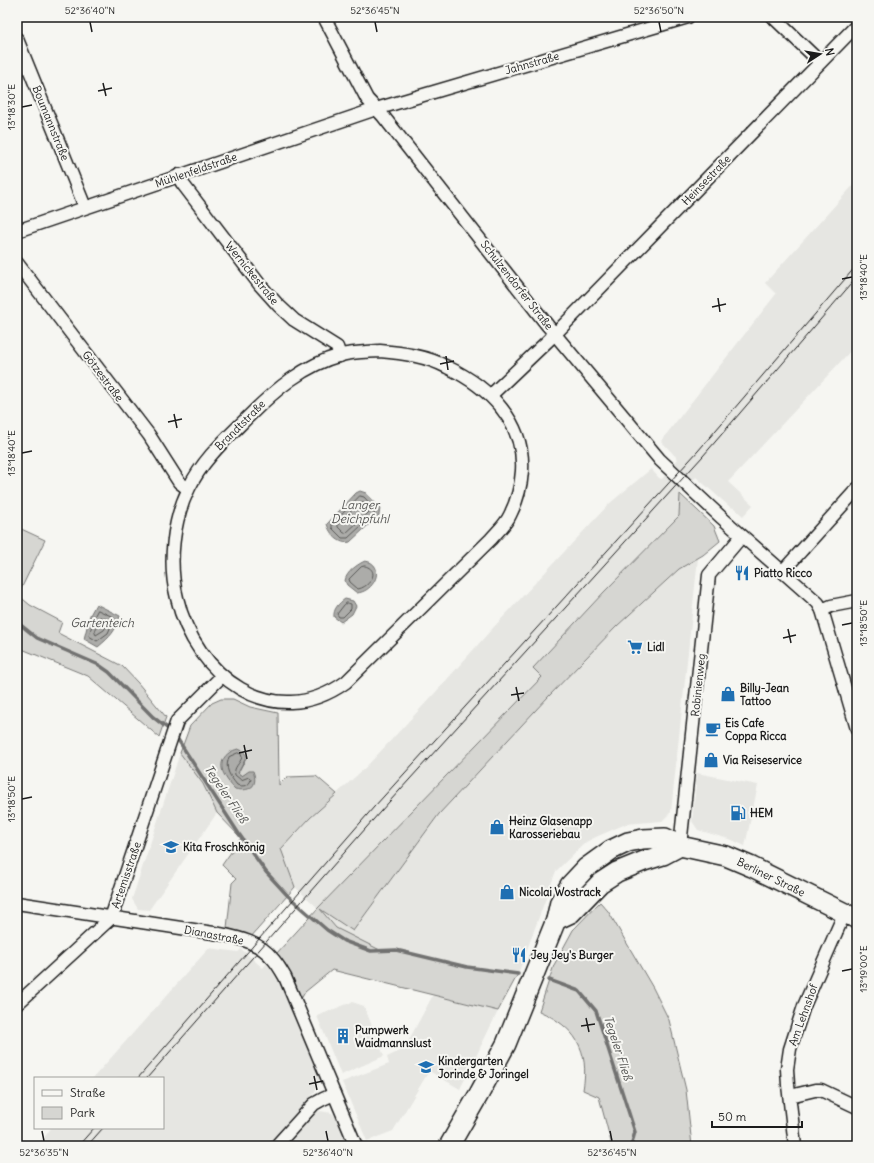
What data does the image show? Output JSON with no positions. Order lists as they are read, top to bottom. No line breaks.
{"streets":{"main road":["Berliner Straße"],"street":["Jahnstraße","Boumannstraße","Mühlenfeldstraße","Heinsestraße","Wernickestraße","Schulzendorfer Straße","Götzestraße","Brandtstraße","Robinienweg","Artemisstraße","Dianastraße","Am Lehnshof"]},"crossings":[["Jahnstraße","Mühlenfeldstraße"],["Jahnstraße","Schulzendorfer Straße"],["Boumannstraße","Mühlenfeldstraße"],["Mühlenfeldstraße","Wernickestraße"],["Mühlenfeldstraße","Schulzendorfer Straße"],["Heinsestraße","Schulzendorfer Straße"],["Wernickestraße","Brandtstraße"],["Schulzendorfer Straße","Robinienweg"],["Götzestraße","Brandtstraße"],["Brandtstraße","Artemisstraße"],["Robinienweg","Berliner Straße"],["Artemisstraße","Dianastraße"],["Berliner Straße","Am Lehnshof"]],"water":["Langer Deichpfuhl","Gartenteich","Tegeler Fließ"],"places":{"restaurant":["Piatto Ricco","Jey Jey's Burger"],"supermarket":["Lidl"],"shop":["Billy-Jean Tattoo","Via Reiseservice","Heinz Glasenapp Karosseriebau","Nicolai Wostrack"],"cafe":["Eis Cafe Coppa Ricca"],"fuel station":["HEM"],"school or university":["Kita Froschkönig","Kindergarten Jorinde & Joringel"],"building":["Pumpwerk Waidmannslust"]},"legend":["Straße","Park"],"scale_bar":"50 m","north":"right","coordinates":["52°36'40\"N","52°36'45\"N","52°36'50\"N","13°18'30\"E","13°18'40\"E","13°18'50\"E","13°19'00\"E","52°36'35\"N"]}
